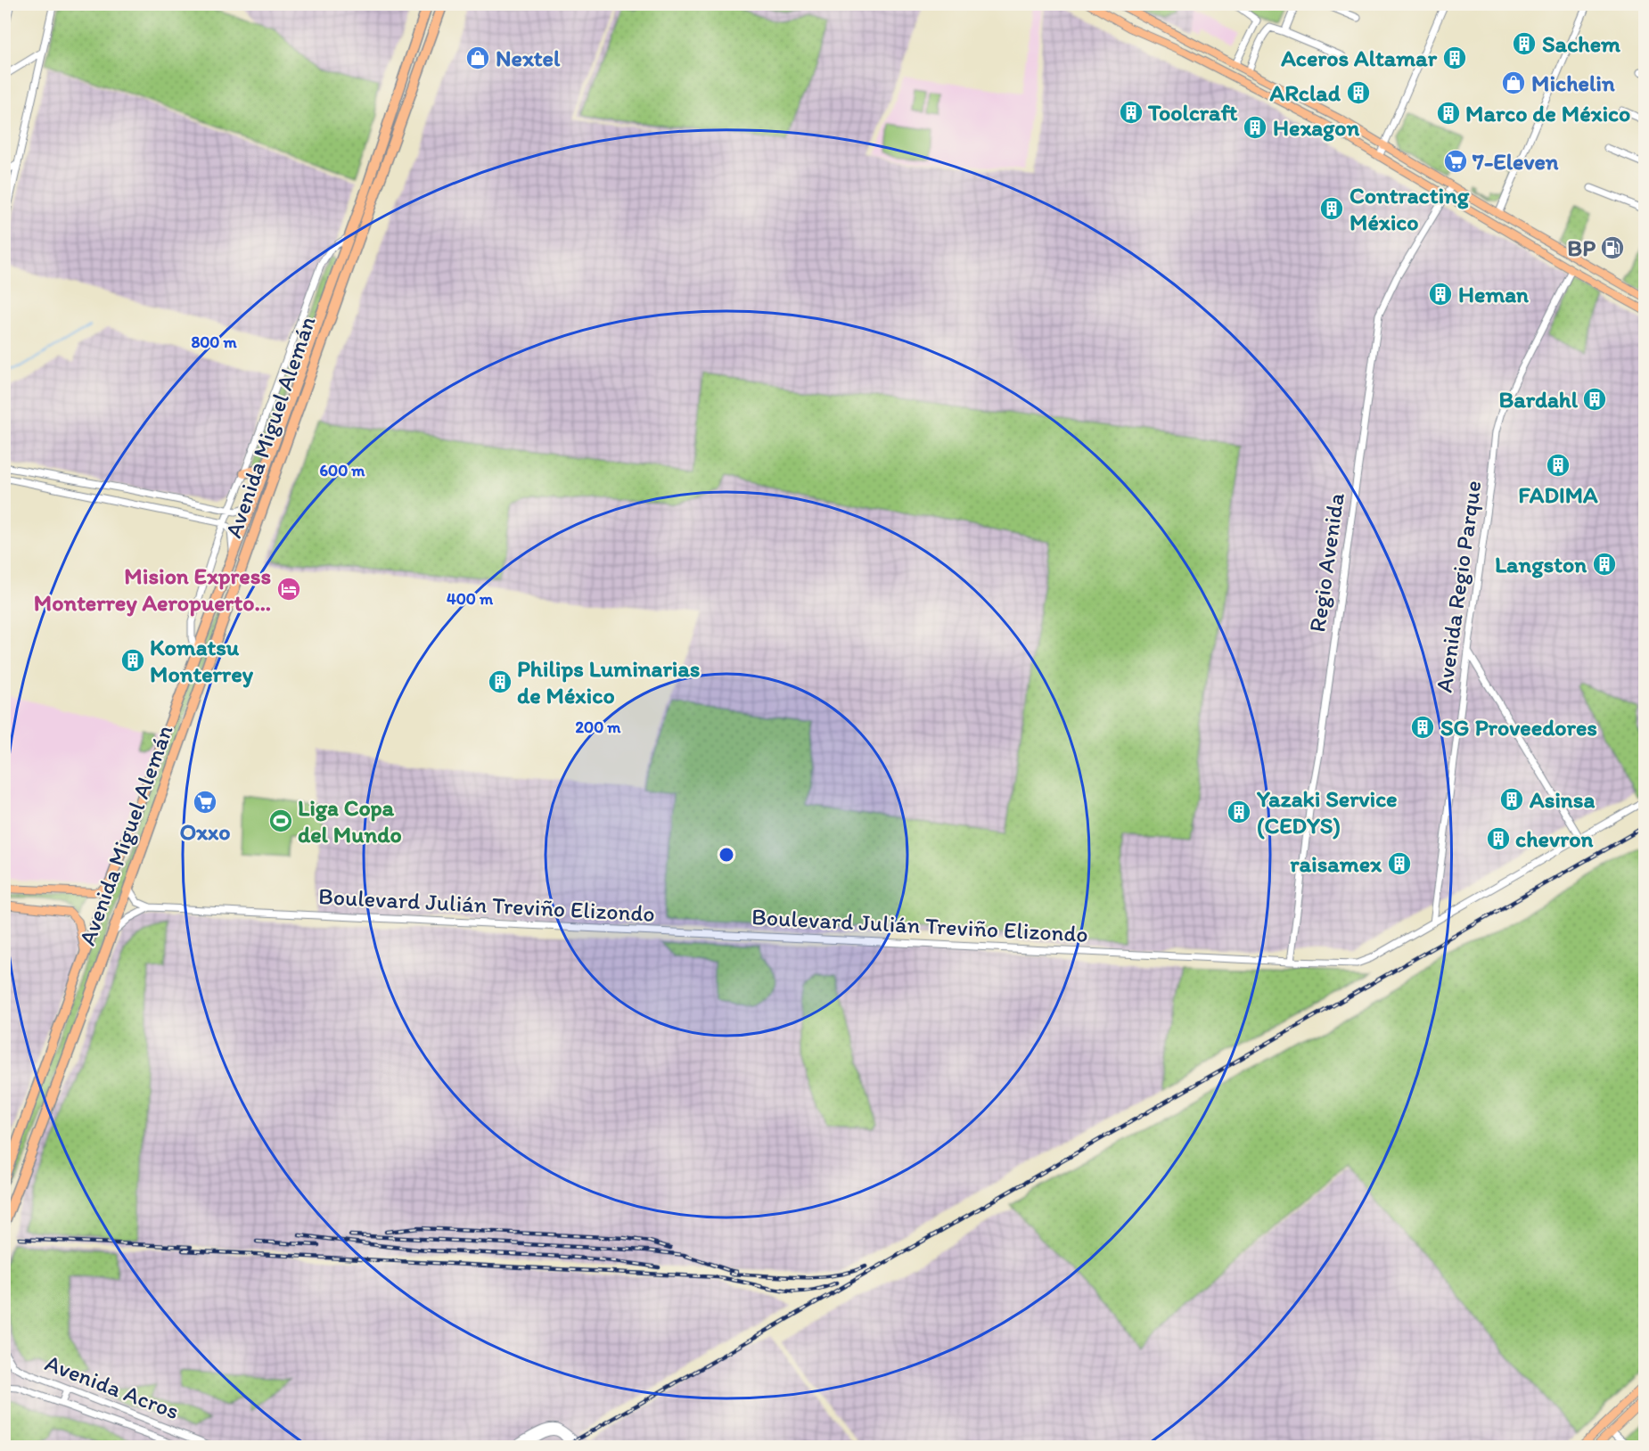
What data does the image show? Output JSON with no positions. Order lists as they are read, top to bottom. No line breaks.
{"streets":{"highway":["Avenida Miguel Alemán"],"street":["Regio Avenida","Avenida Regio Parque","Boulevard Julián Treviño Elizondo","Avenida Acros"]},"crossings":[["Regio Avenida","Boulevard Julián Treviño Elizondo"],["Avenida Regio Parque","Boulevard Julián Treviño Elizondo"]],"places":{"building":["Sachem","Aceros Altamar","ARclad","Toolcraft","Marco de México","Hexagon","Contracting México","Heman","Bardahl","FADIMA","Langston","Komatsu Monterrey","Philips Luminarias de México","SG Proveedores","Asinsa","Yazaki Service (CEDYS)","chevron","raisamex"],"shop":["Nextel","Michelin"],"supermarket":["7-Eleven","Oxxo"],"fuel station":["BP"],"hotel":["Mision Express Monterrey Aeropuerto…"],"sports":["Liga Copa del Mundo"]},"rings":["800 m","600 m","400 m","200 m"]}
